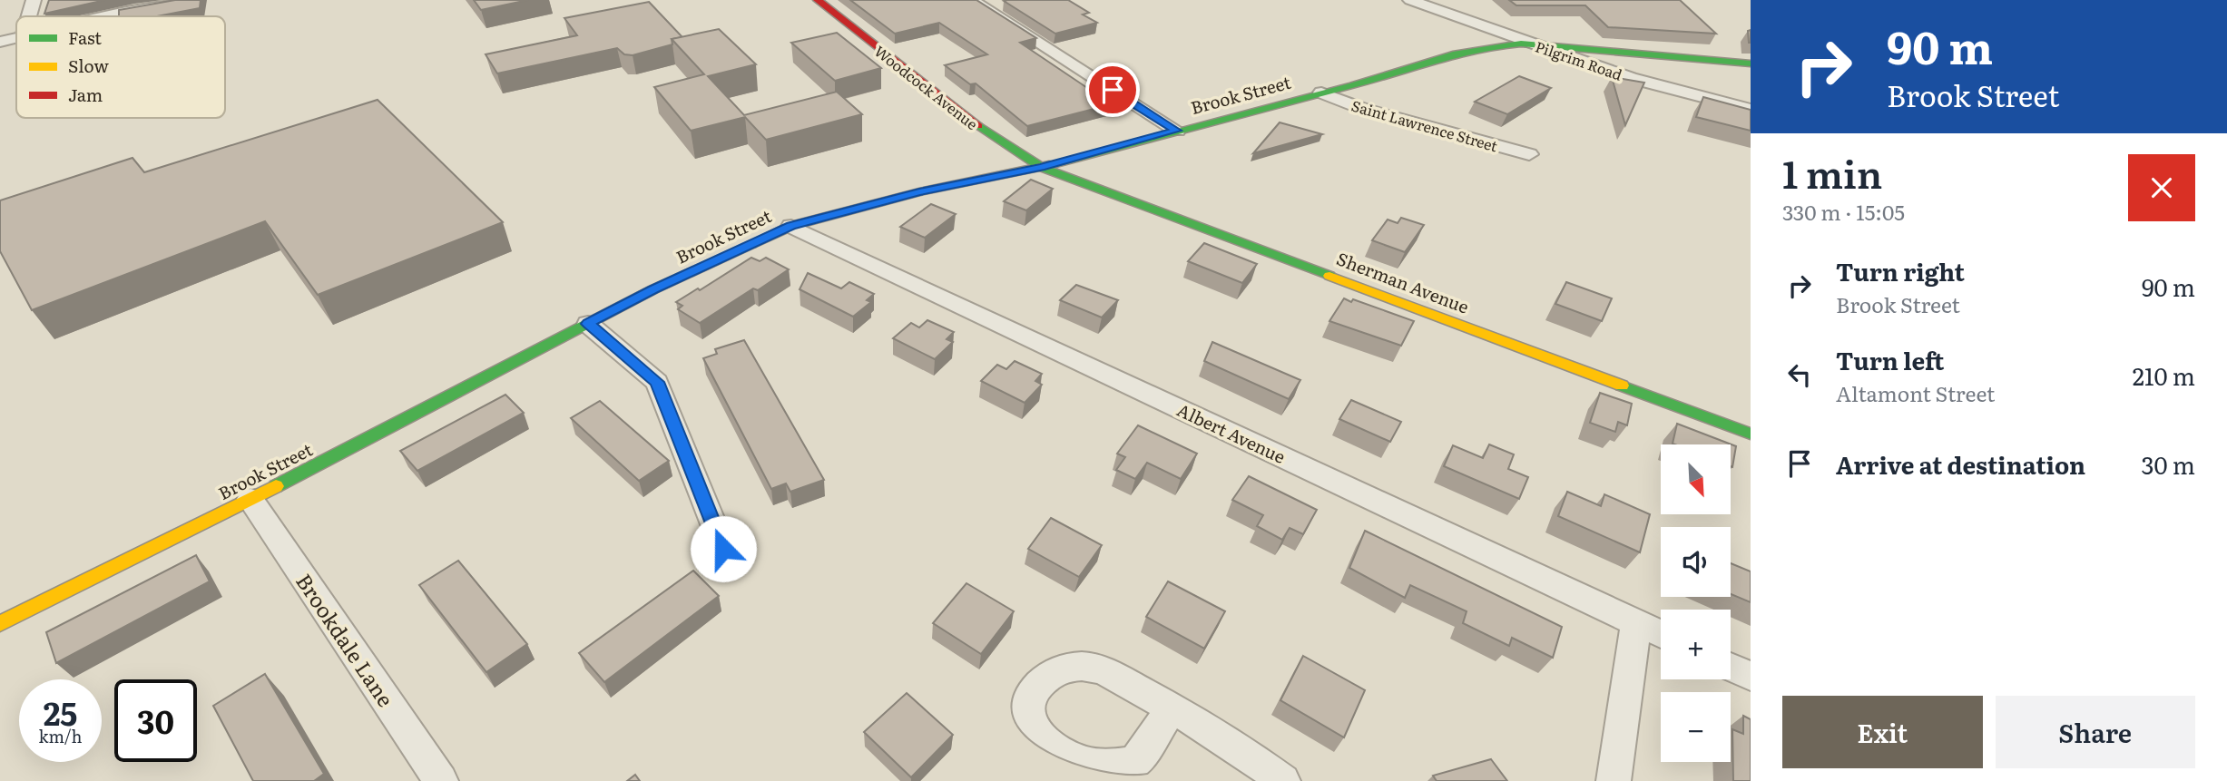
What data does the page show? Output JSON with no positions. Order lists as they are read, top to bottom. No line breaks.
{"streets":{"street":["Pilgrim Road","Woodcock Avenue","Brook Street","Saint Lawrence Street","Sherman Avenue","Albert Avenue","Brookdale Lane"]},"crossings":[["Pilgrim Road","Brook Street"],["Woodcock Avenue","Brook Street"],["Woodcock Avenue","Sherman Avenue"],["Brook Street","Saint Lawrence Street"],["Brook Street","Sherman Avenue"],["Brook Street","Albert Avenue"],["Brook Street","Brookdale Lane"]],"legend":["Fast","Slow","Jam"],"north":"bottom right","page":{"turn":["90 m","Brook Street"],"heading":["1 min","330 m · 15:05"],"list":[{"name":"Turn right","note":"Brook Street","value":"90 m"},{"name":"Turn left","note":"Altamont Street","value":"210 m"},{"name":"Arrive at destination","value":"30 m"}],"map_buttons":["+","−"],"speed":"25 km/h","limit":"30","buttons":["Exit","Share"]}}
